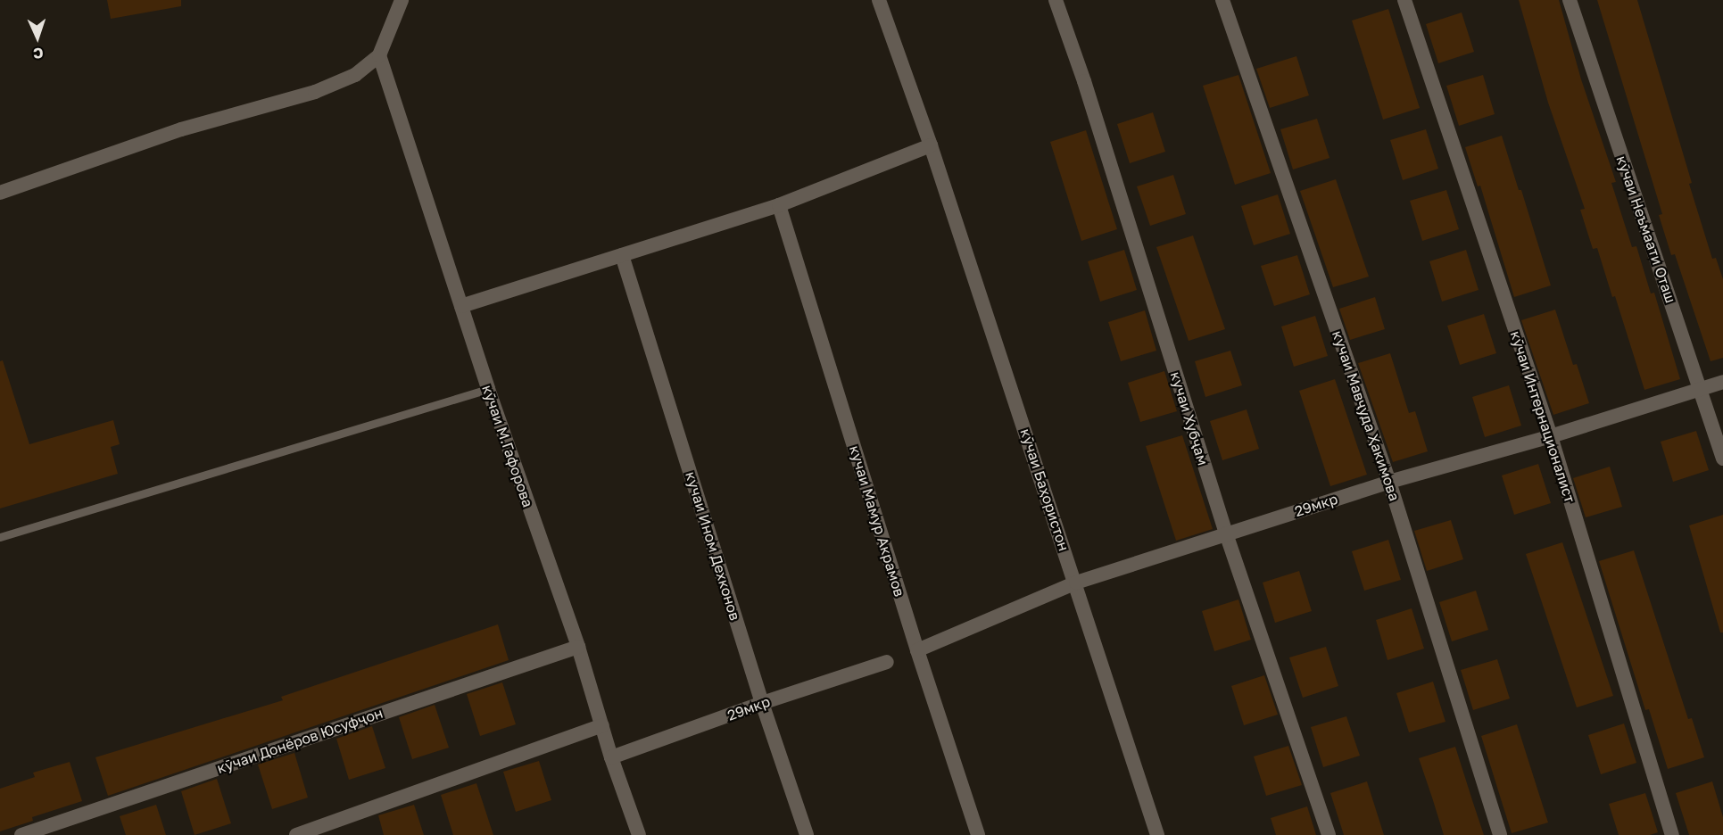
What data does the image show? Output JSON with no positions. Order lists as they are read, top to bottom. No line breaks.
{"streets":{"street":["кӯчаи Неъмаати Оташ","кучаи Мавҷуда Ҳакимова","кӯчаи Интернационалист","кучаи Хубҷам","кӯчаи М.Гафорова","кӯчаи Баҳористон","29мкр","кучаи Мамур Акрамов","кучаи Ином Дехконов","кӯчаи Донёров Юсуфҷон"]},"crossings":[["кӯчаи Неъмаати Оташ","29мкр"],["кучаи Мавҷуда Ҳакимова","29мкр"],["кӯчаи Интернационалист","29мкр"],["кучаи Хубҷам","29мкр"],["кӯчаи М.Гафорова","29мкр"],["кӯчаи М.Гафорова","кӯчаи Донёров Юсуфҷон"],["кӯчаи Баҳористон","29мкр"],["29мкр","кучаи Мамур Акрамов"],["29мкр","кучаи Ином Дехконов"]],"north":"bottom"}
